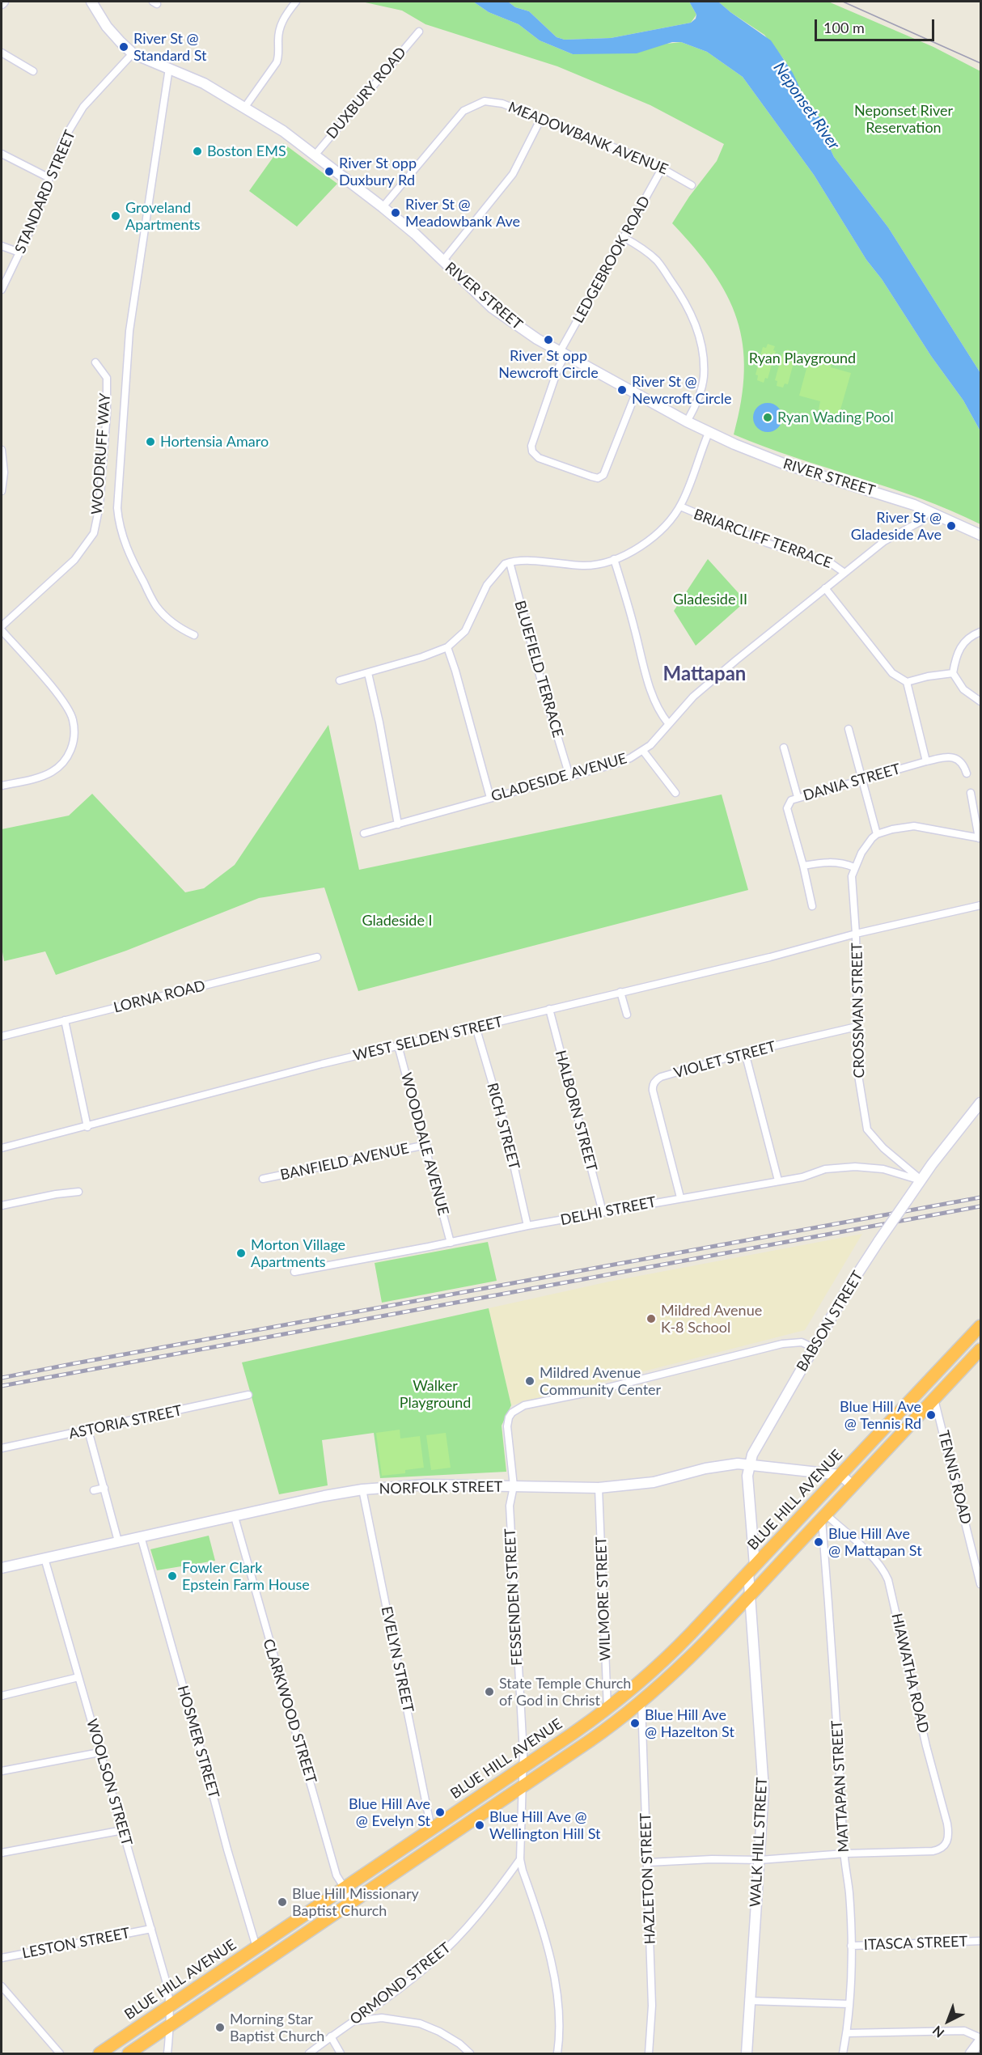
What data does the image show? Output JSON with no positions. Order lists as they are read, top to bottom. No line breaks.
{"streets":{"highway":["BLUE HILL AVENUE"],"main road":["RIVER STREET","BABSON STREET","NORFOLK STREET","WALK HILL STREET"],"street":["DUXBURY ROAD","MEADOWBANK AVENUE","STANDARD STREET","LEDGEBROOK ROAD","WOODRUFF WAY","BRIARCLIFF TERRACE","BLUEFIELD TERRACE","GLADESIDE AVENUE","DANIA STREET","LORNA ROAD","CROSSMAN STREET","WEST SELDEN STREET","VIOLET STREET","HALBORN STREET","RICH STREET","WOODDALE AVENUE","BANFIELD AVENUE","DELHI STREET","ASTORIA STREET","TENNIS ROAD","FESSENDEN STREET","WILMORE STREET","EVELYN STREET","HIAWATHA ROAD","CLARKWOOD STREET","HOSMER STREET","WOOLSON STREET","MATTAPAN STREET","HAZLETON STREET","LESTON STREET","ITASCA STREET","ORMOND STREET"]},"crossings":[["DUXBURY ROAD","RIVER STREET"],["MEADOWBANK AVENUE","LEDGEBROOK ROAD"],["MEADOWBANK AVENUE","RIVER STREET"],["STANDARD STREET","RIVER STREET"],["LEDGEBROOK ROAD","RIVER STREET"],["RIVER STREET","GLADESIDE AVENUE"],["BRIARCLIFF TERRACE","GLADESIDE AVENUE"],["BLUEFIELD TERRACE","GLADESIDE AVENUE"],["CROSSMAN STREET","WEST SELDEN STREET"],["CROSSMAN STREET","VIOLET STREET"],["CROSSMAN STREET","DELHI STREET"],["CROSSMAN STREET","BABSON STREET"],["WEST SELDEN STREET","HALBORN STREET"],["WEST SELDEN STREET","RICH STREET"],["WEST SELDEN STREET","WOODDALE AVENUE"],["VIOLET STREET","DELHI STREET"],["HALBORN STREET","DELHI STREET"],["RICH STREET","DELHI STREET"],["WOODDALE AVENUE","BANFIELD AVENUE"],["WOODDALE AVENUE","DELHI STREET"],["DELHI STREET","BABSON STREET"],["BABSON STREET","NORFOLK STREET"],["BABSON STREET","BLUE HILL AVENUE"],["BABSON STREET","FESSENDEN STREET"],["BABSON STREET","WALK HILL STREET"],["NORFOLK STREET","BLUE HILL AVENUE"],["NORFOLK STREET","FESSENDEN STREET"],["NORFOLK STREET","WILMORE STREET"],["NORFOLK STREET","EVELYN STREET"],["NORFOLK STREET","CLARKWOOD STREET"],["NORFOLK STREET","HOSMER STREET"],["NORFOLK STREET","WOOLSON STREET"],["BLUE HILL AVENUE","FESSENDEN STREET"],["BLUE HILL AVENUE","WILMORE STREET"],["BLUE HILL AVENUE","EVELYN STREET"],["BLUE HILL AVENUE","CLARKWOOD STREET"],["BLUE HILL AVENUE","HOSMER STREET"],["BLUE HILL AVENUE","WOOLSON STREET"],["BLUE HILL AVENUE","WALK HILL STREET"],["FESSENDEN STREET","ORMOND STREET"],["HIAWATHA ROAD","MATTAPAN STREET"],["WOOLSON STREET","LESTON STREET"],["MATTAPAN STREET","ITASCA STREET"]],"districts":["Mattapan"],"water":["Neponset River"],"parks":["Neponset River Reservation","Ryan Playground","Gladeside II","Gladeside I","Walker Playground"],"places":["River St @ Standard St","Boston EMS","River St opp Duxbury Rd","River St @ Meadowbank Ave","Groveland Apartments","River St opp Newcroft Circle","River St @ Newcroft Circle","Ryan Wading Pool","Hortensia Amaro","River St @ Gladeside Ave","Morton Village Apartments","Mildred Avenue K-8 School","Mildred Avenue Community Center","Blue Hill Ave @ Tennis Rd","Blue Hill Ave @ Mattapan St","Fowler Clark Epstein Farm House","State Temple Church of God in Christ","Blue Hill Ave @ Hazelton St","Blue Hill Ave @ Evelyn St","Blue Hill Ave @ Wellington Hill St","Blue Hill Missionary Baptist Church","Morning Star Baptist Church"],"scale_bar":"100 m","north":"bottom left"}
